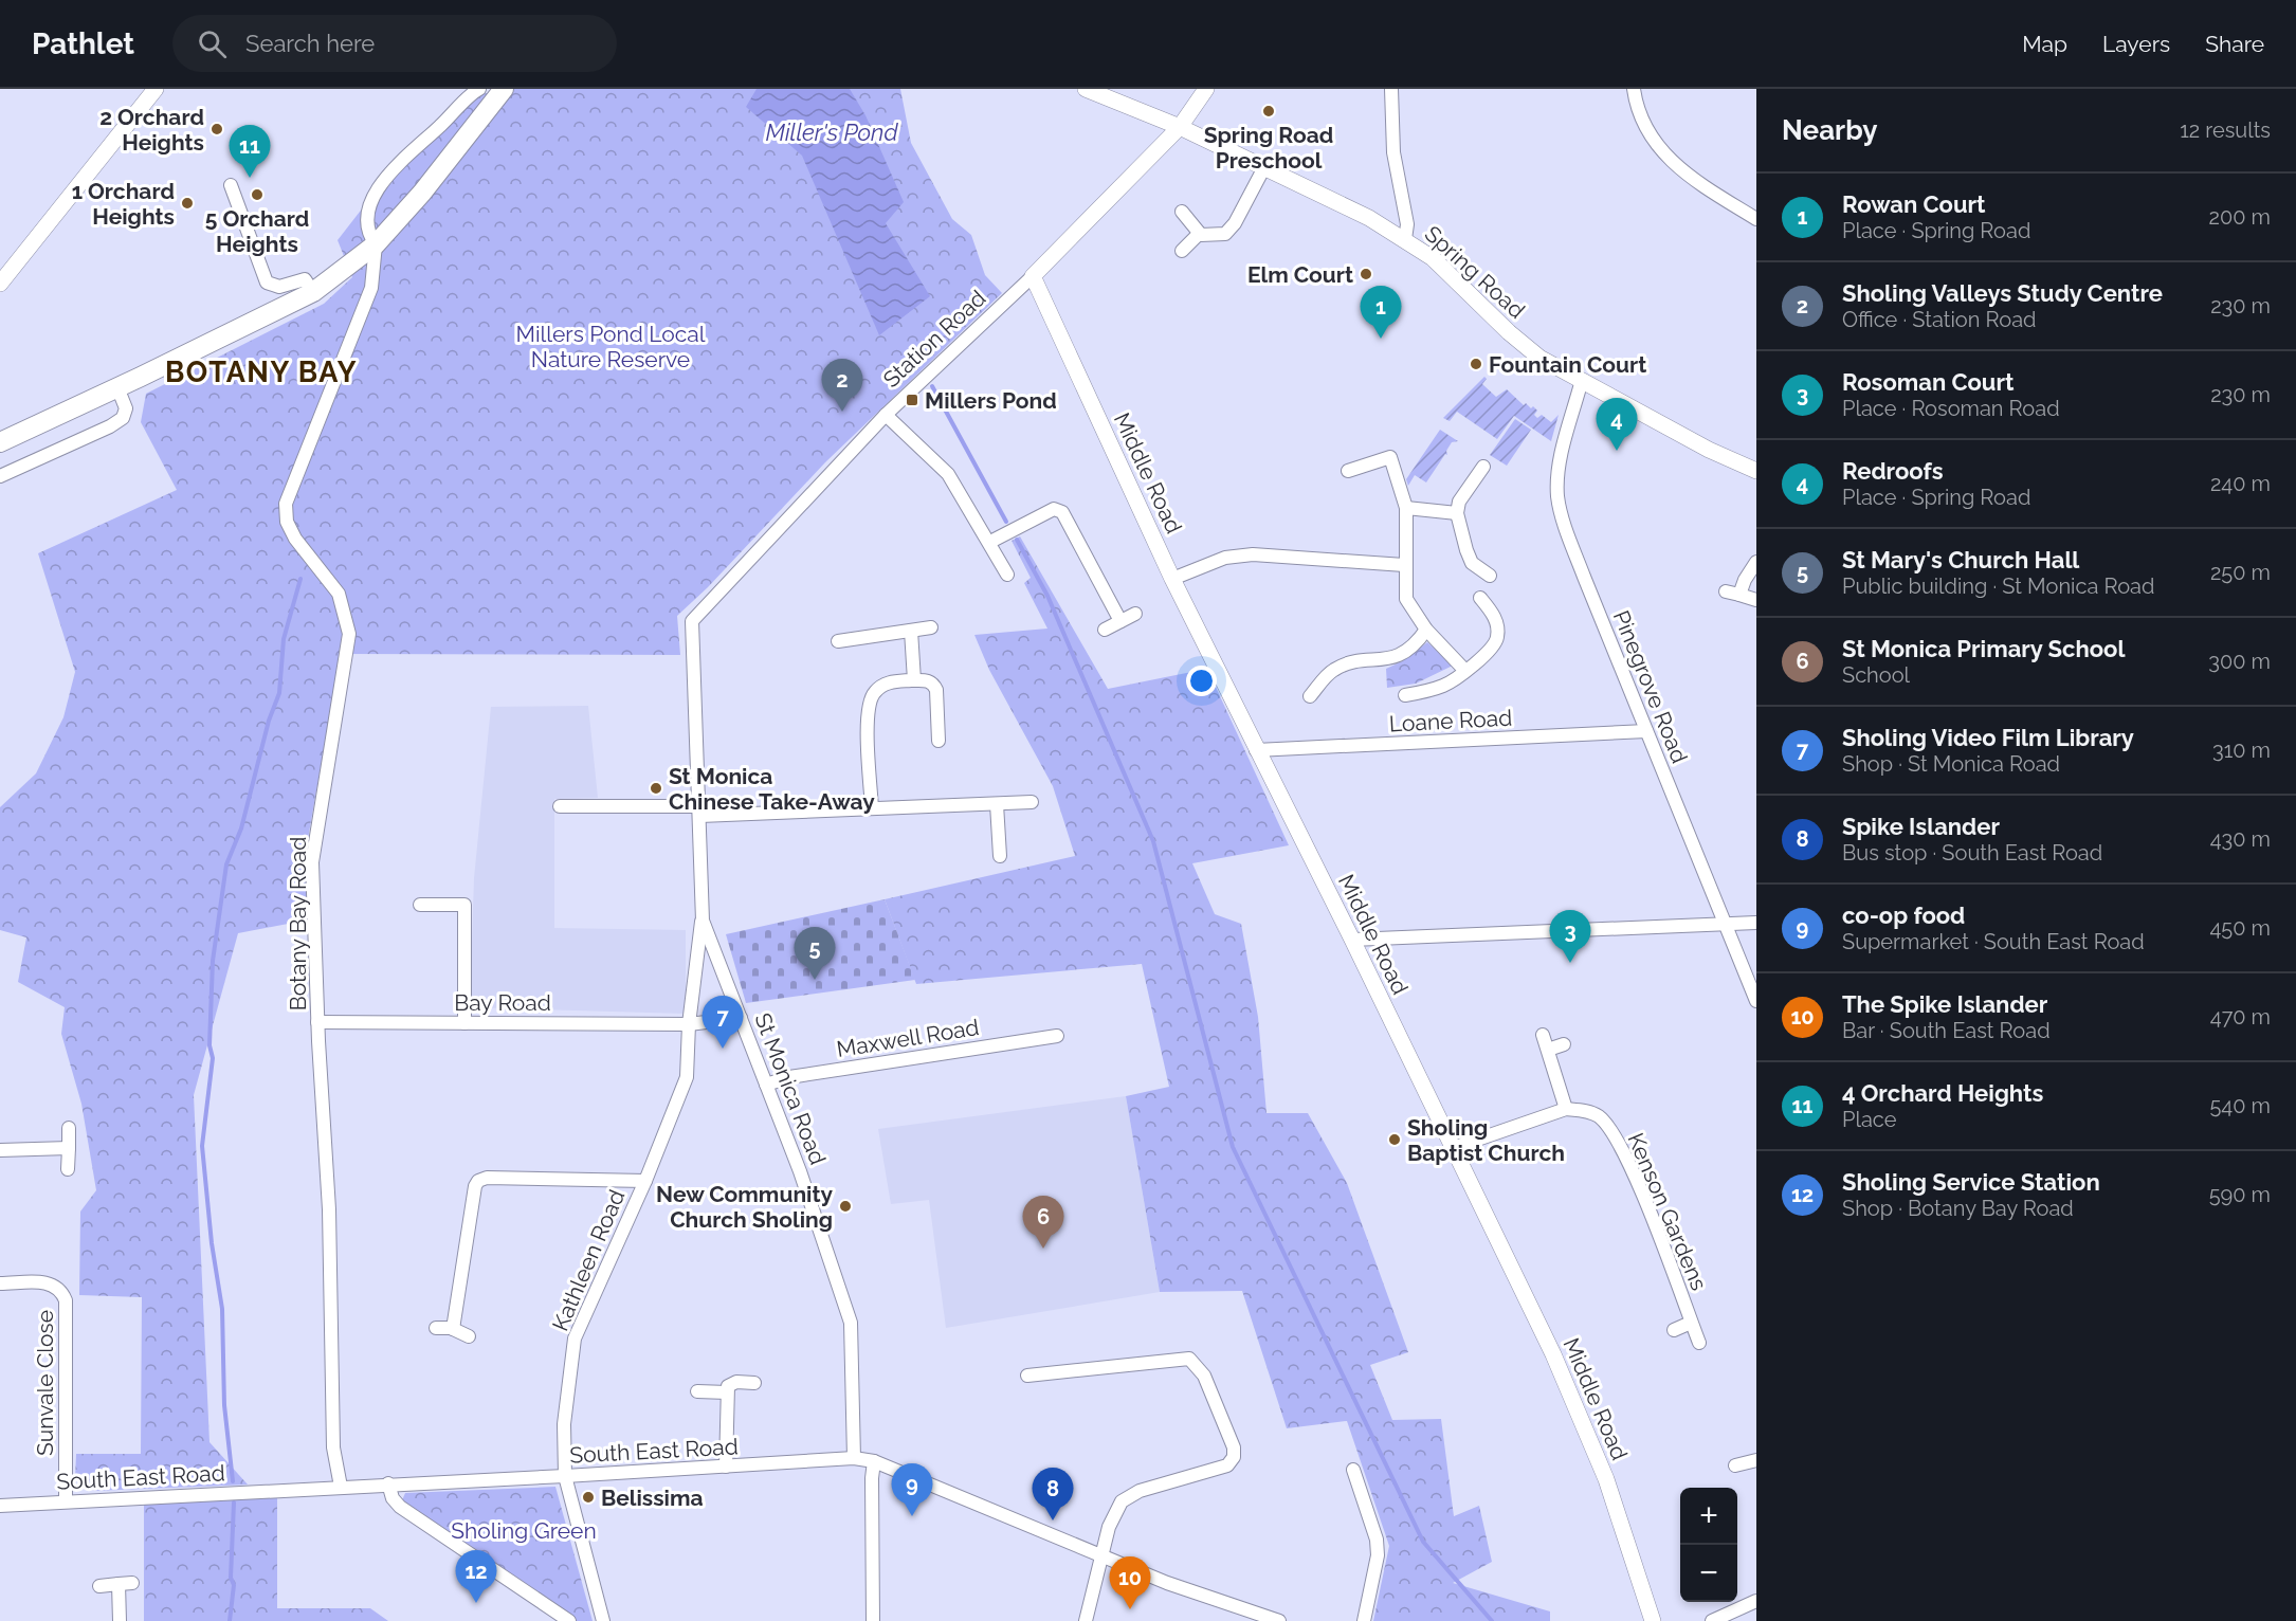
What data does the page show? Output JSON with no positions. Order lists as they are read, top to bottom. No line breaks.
{"streets":{"street":["Spring Road","Station Road","Middle Road","Pinegrove Road","Loane Road","Botany Bay Road","Bay Road","Maxwell Road","St Monica Road","Kenson Gardens","Kathleen Road","Sunvale Close","South East Road"]},"crossings":[["Spring Road","Station Road"],["Spring Road","Pinegrove Road"],["Station Road","Middle Road"],["Station Road","St Monica Road"],["Middle Road","Loane Road"],["Pinegrove Road","Loane Road"],["Botany Bay Road","Bay Road"],["Botany Bay Road","South East Road"],["Bay Road","St Monica Road"],["Bay Road","Kathleen Road"],["Maxwell Road","St Monica Road"],["St Monica Road","Kathleen Road"],["St Monica Road","South East Road"],["Kathleen Road","South East Road"],["Sunvale Close","South East Road"]],"districts":["BOTANY BAY"],"water":["Miller's Pond"],"parks":["Millers Pond Local Nature Reserve","Sholing Green"],"places":{"other":["Spring Road Preschool","2 Orchard Heights","5 Orchard Heights","1 Orchard Heights","Elm Court","Fountain Court","St Monica Chinese Take-Away","Sholing Baptist Church","New Community Church Sholing","Belissima"],"transit":["Millers Pond"]},"page":{"header":"Pathlet","search":"Search here","nav":["Map","Layers","Share"],"heading":["Nearby","12 results"],"pins":["11","1","2","4","3","5","7","6","9","8","12","10"],"list":[{"mark":"1","name":"Rowan Court","note":"Place · Spring Road","value":"200 m"},{"mark":"2","name":"Sholing Valleys Study Centre","note":"Office · Station Road","value":"230 m"},{"mark":"3","name":"Rosoman Court","note":"Place · Rosoman Road","value":"230 m"},{"mark":"4","name":"Redroofs","note":"Place · Spring Road","value":"240 m"},{"mark":"5","name":"St Mary's Church Hall","note":"Public building · St Monica Road","value":"250 m"},{"mark":"6","name":"St Monica Primary School","note":"School","value":"300 m"},{"mark":"7","name":"Sholing Video Film Library","note":"Shop · St Monica Road","value":"310 m"},{"mark":"8","name":"Spike Islander","note":"Bus stop · South East Road","value":"430 m"},{"mark":"9","name":"co-op food","note":"Supermarket · South East Road","value":"450 m"},{"mark":"10","name":"The Spike Islander","note":"Bar · South East Road","value":"470 m"},{"mark":"11","name":"4 Orchard Heights","note":"Place","value":"540 m"},{"mark":"12","name":"Sholing Service Station","note":"Shop · Botany Bay Road","value":"590 m"}],"map_buttons":["+","−"]}}
